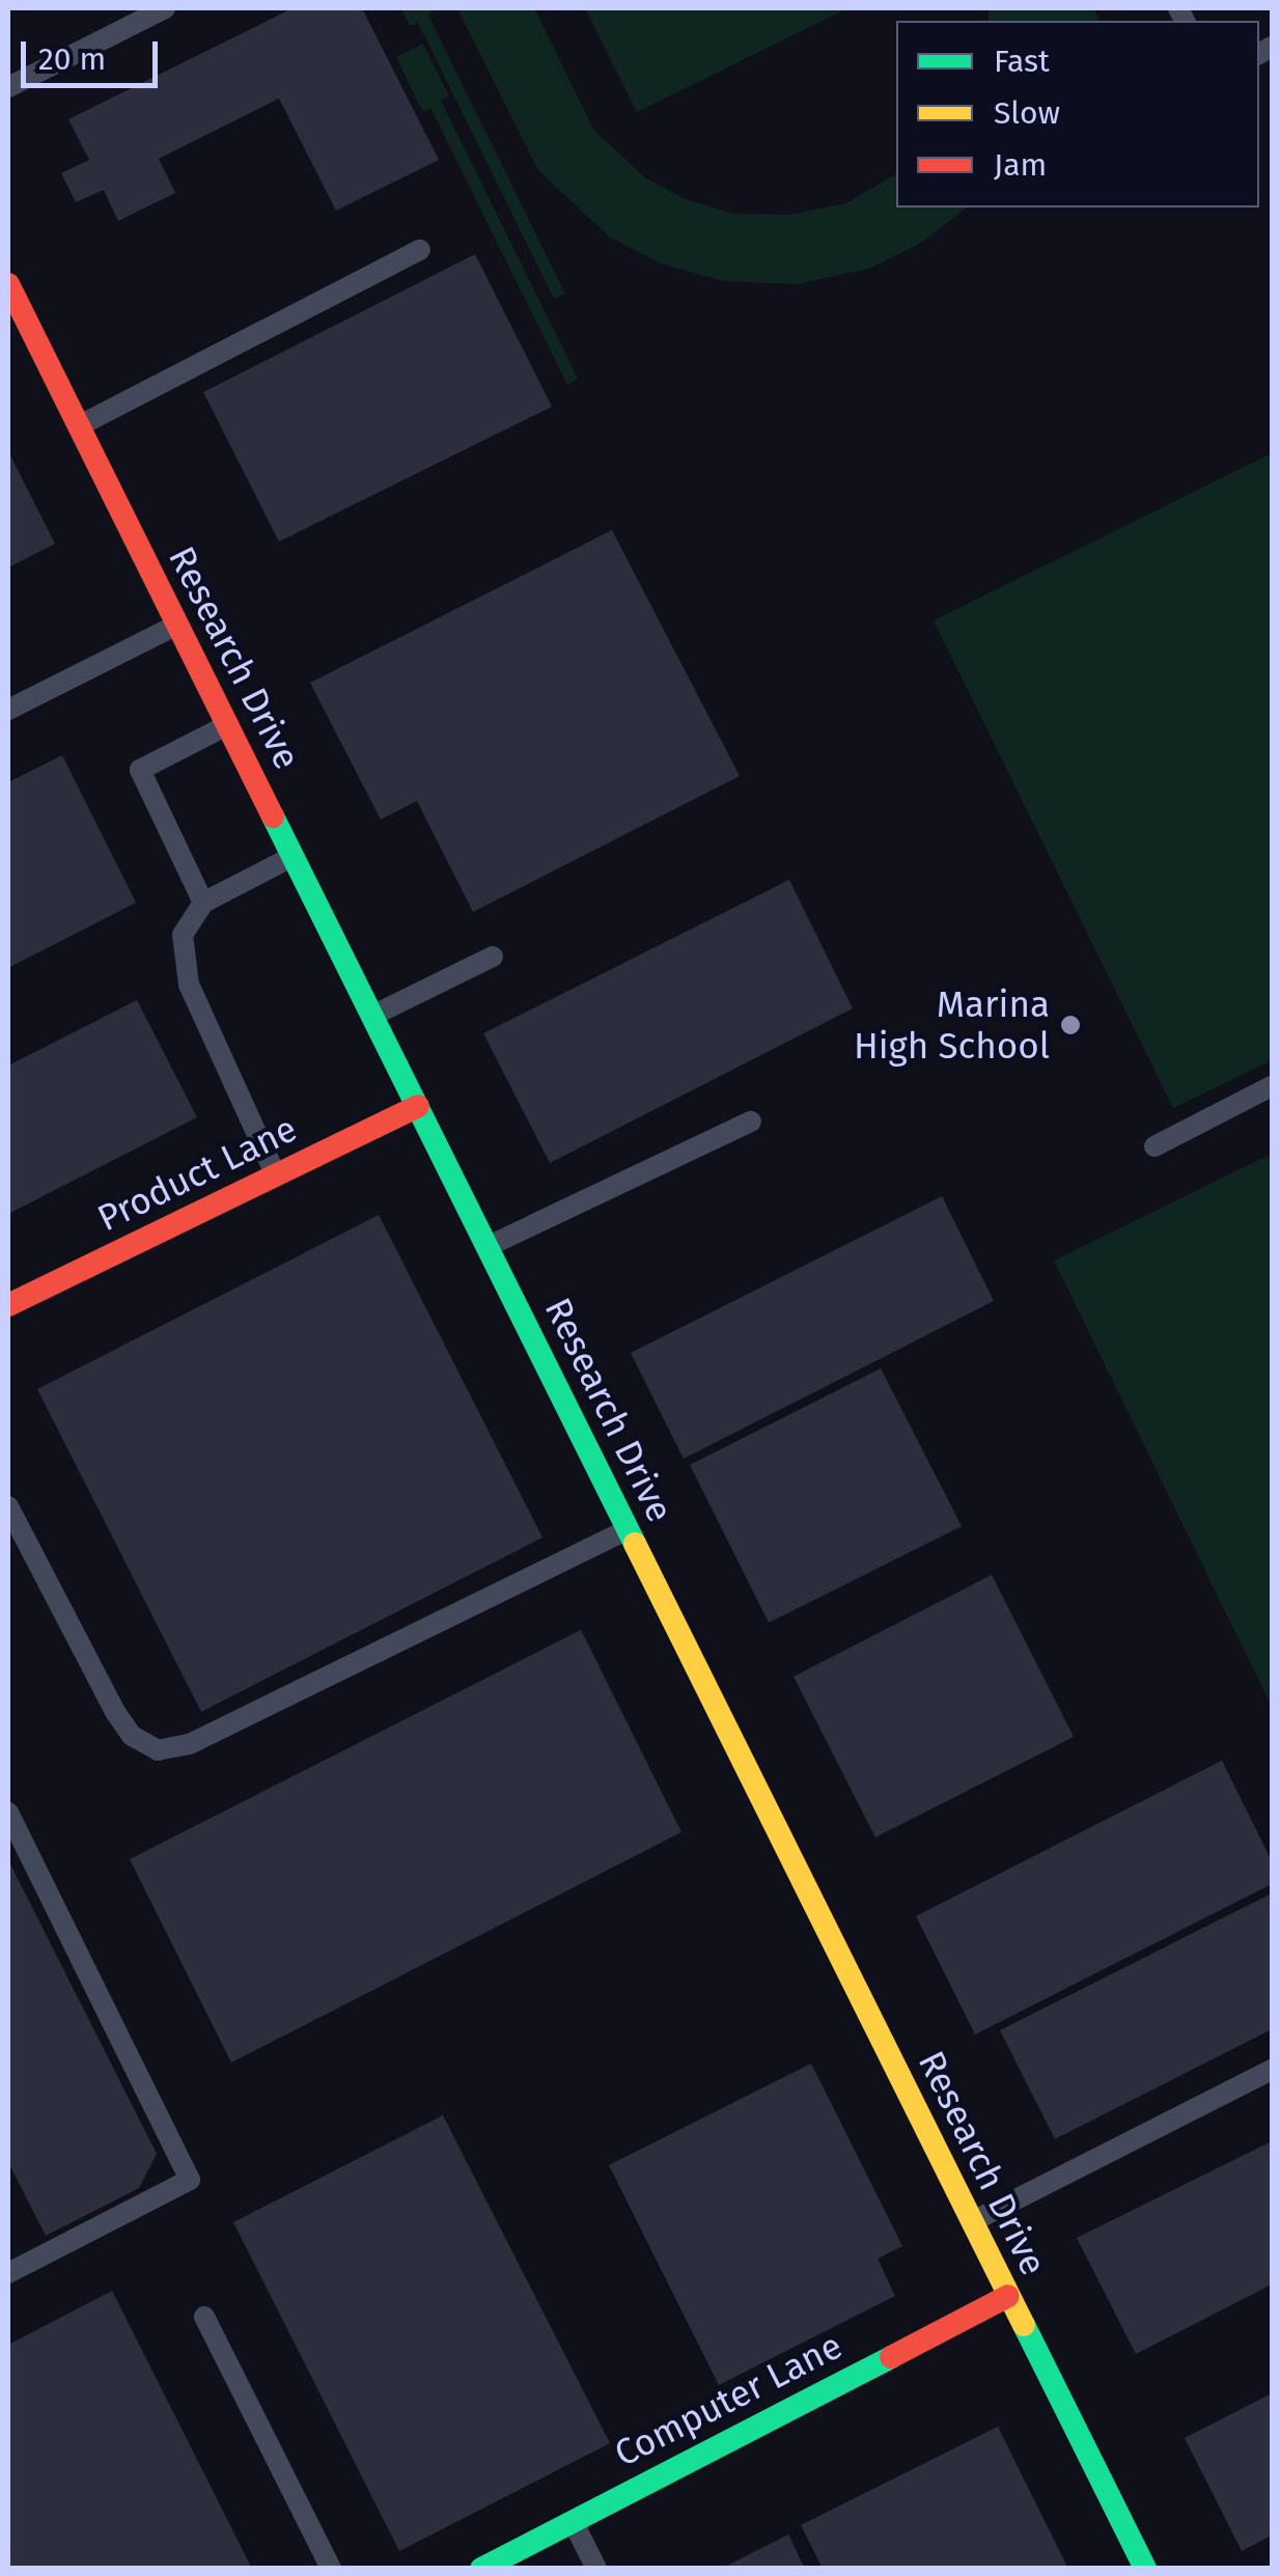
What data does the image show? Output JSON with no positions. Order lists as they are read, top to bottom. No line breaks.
{"streets":{"street":["Research Drive","Product Lane","Computer Lane"]},"crossings":[["Research Drive","Product Lane"],["Research Drive","Computer Lane"]],"places":["Marina High School"],"legend":["Fast","Slow","Jam"],"scale_bar":"20 m"}
